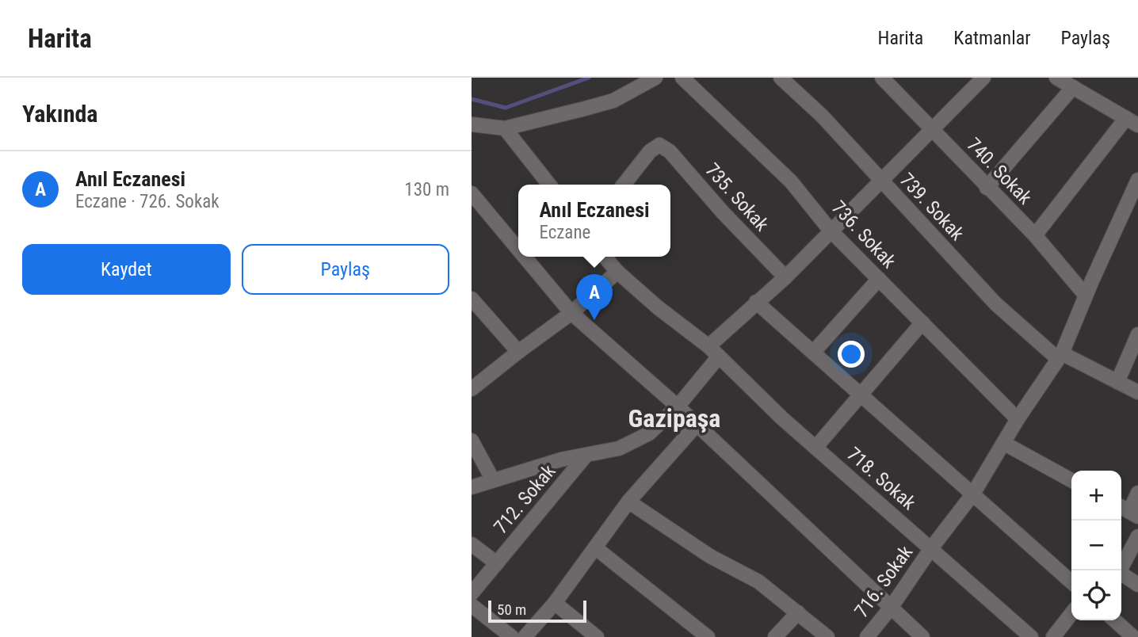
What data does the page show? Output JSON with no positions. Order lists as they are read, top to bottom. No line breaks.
{"streets":{"street":["740. Sokak","735. Sokak","739. Sokak","736. Sokak","718. Sokak","712. Sokak","716. Sokak"]},"crossings":[["740. Sokak","716. Sokak"],["739. Sokak","716. Sokak"],["736. Sokak","716. Sokak"],["718. Sokak","716. Sokak"]],"districts":["Gazipaşa"],"scale_bar":"50 m","page":{"header":"Harita","nav":["Harita","Katmanlar","Paylaş"],"heading":"Yakında","list":[{"mark":"A","name":"Anıl Eczanesi","note":"Eczane · 726. Sokak","value":"130 m"}],"popup":["Anıl Eczanesi","Eczane"],"buttons":["Kaydet","Paylaş"],"pins":"A","map_buttons":["+","−"],"scale":"50 m"}}
